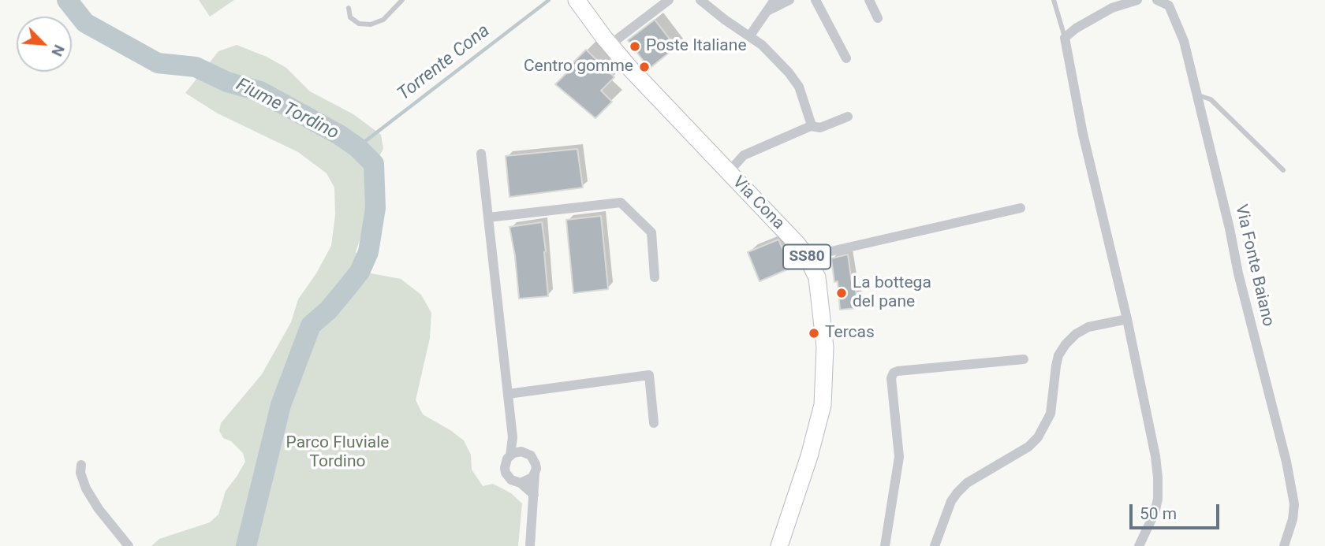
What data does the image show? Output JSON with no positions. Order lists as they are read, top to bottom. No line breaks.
{"streets":{"main road":["Via Cona","SS80"],"street":["Via Fonte Baiano"]},"water":["Torrente Cona","Fiume Tordino"],"parks":["Parco Fluviale Tordino"],"places":["Poste Italiane","Centro gomme","La bottega del pane","Tercas"],"scale_bar":"50 m","north":"bottom right"}
